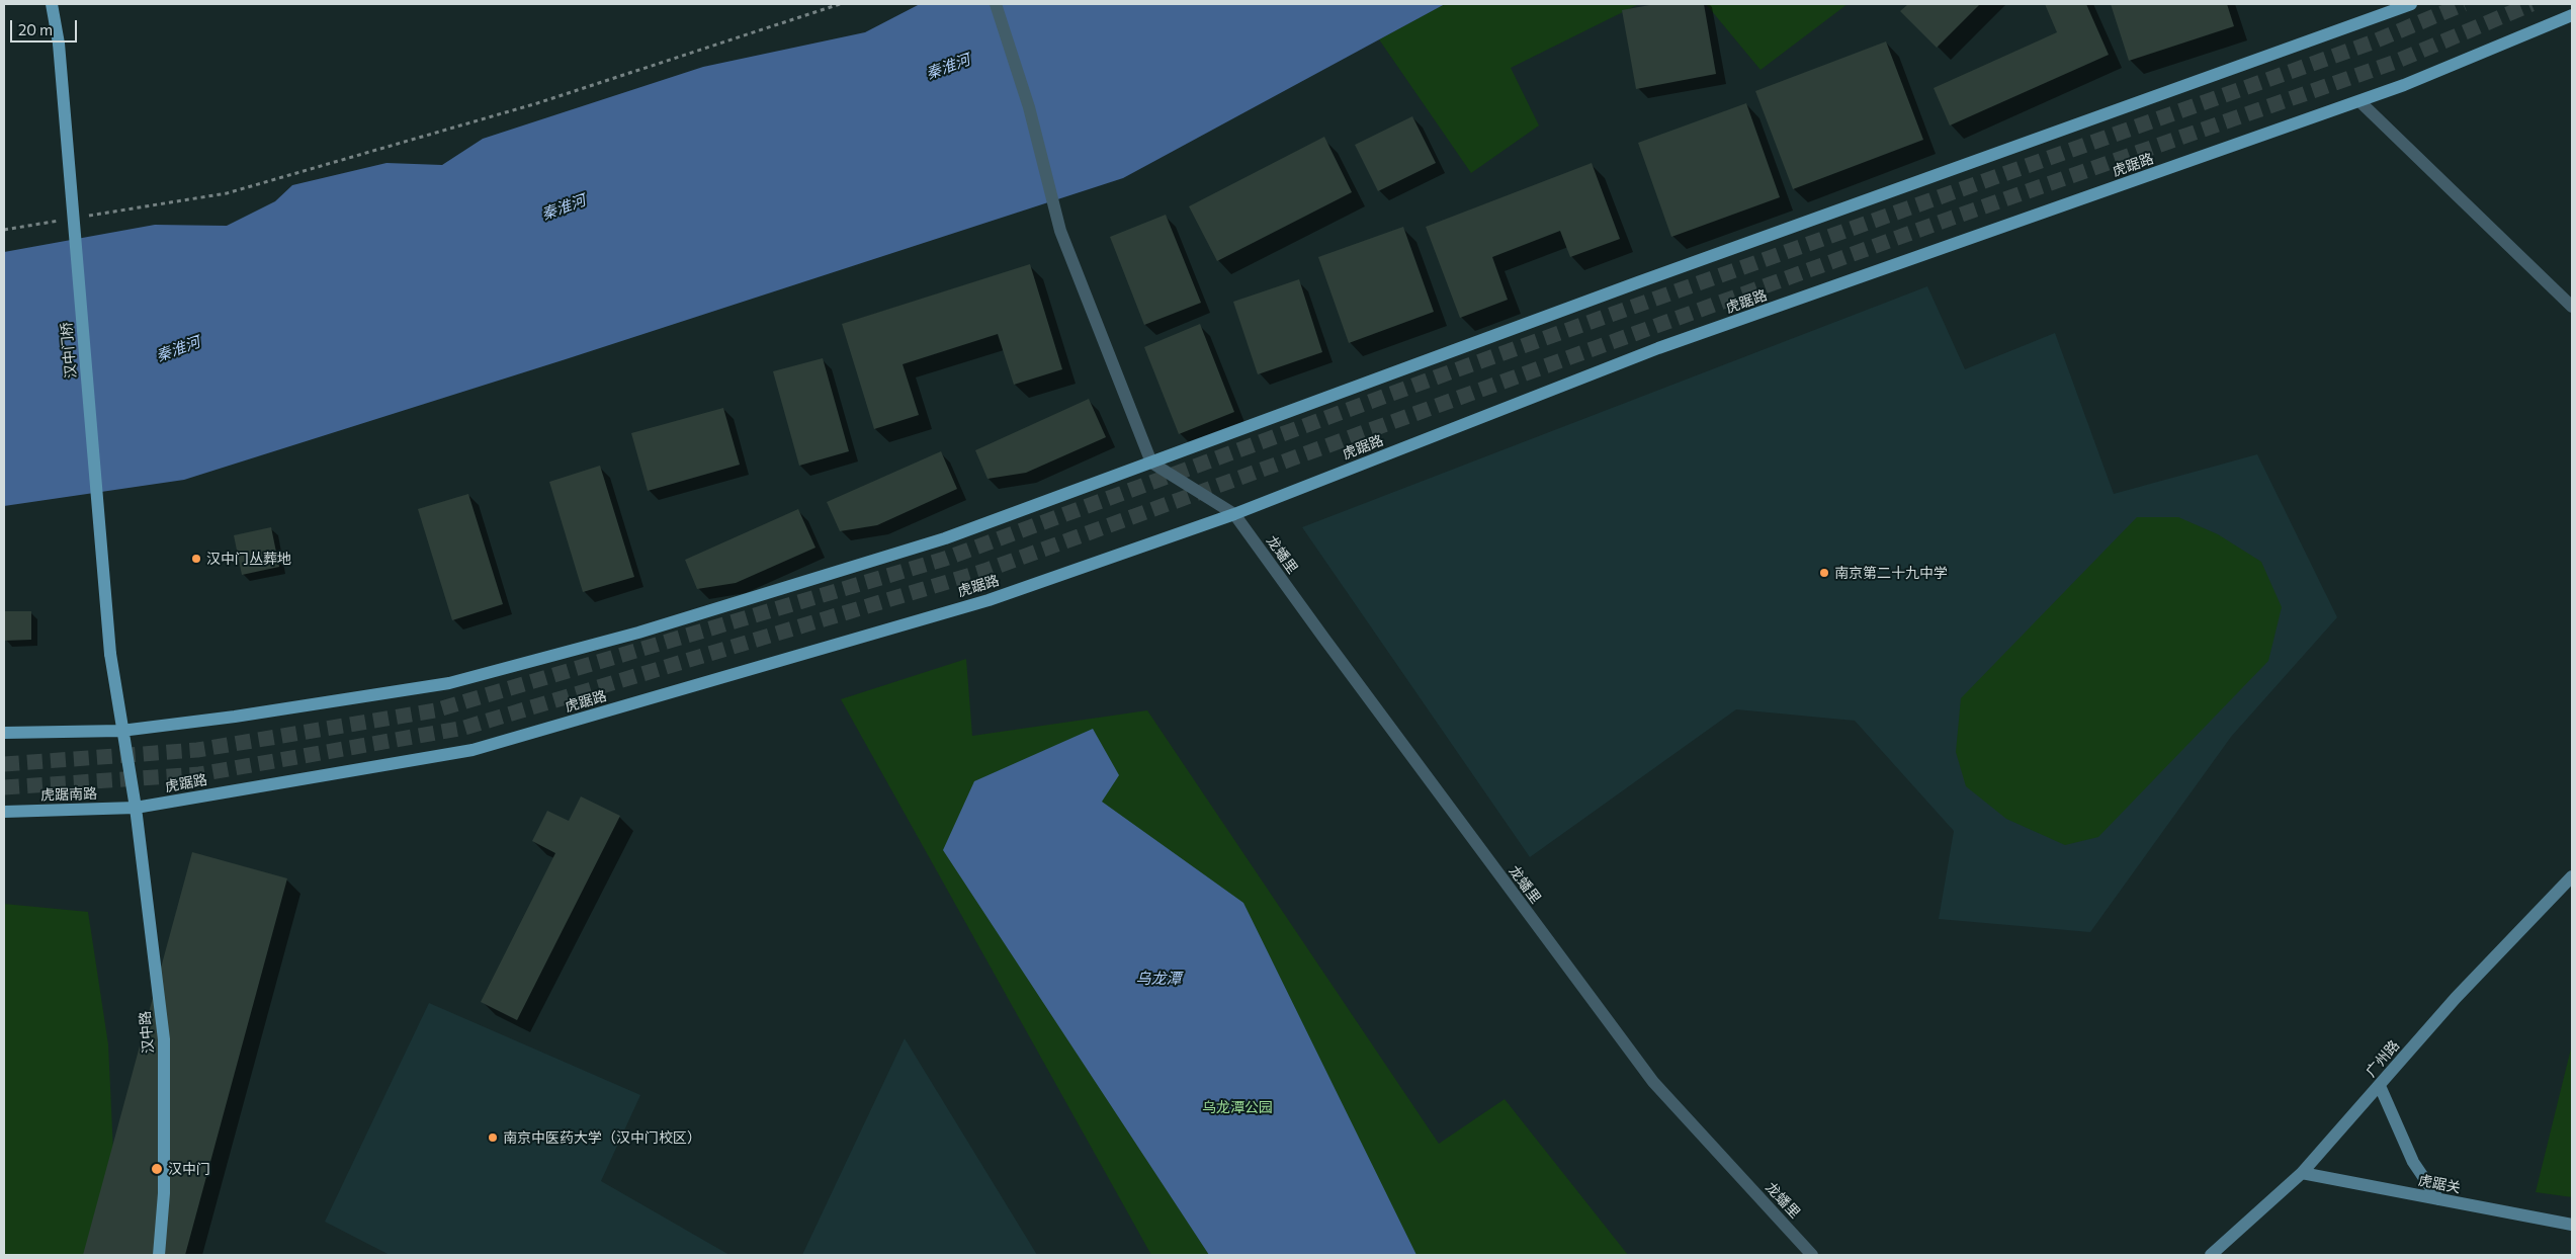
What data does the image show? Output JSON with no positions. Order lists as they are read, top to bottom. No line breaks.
{"streets":{"main road":["虎踞路","汉中门桥","虎踞南路","汉中路","广州路","虎踞关"],"street":["龙蟠里"]},"crossings":[["虎踞路","龙蟠里"],["虎踞路","虎踞南路"],["虎踞路","汉中路"],["汉中门桥","汉中路"],["虎踞南路","汉中路"],["广州路","虎踞关"]],"water":["秦淮河","乌龙潭"],"parks":["乌龙潭公园"],"places":["汉中门丛葬地","南京第二十九中学","南京中医药大学（汉中门校区）","汉中门"],"scale_bar":"20 m"}
